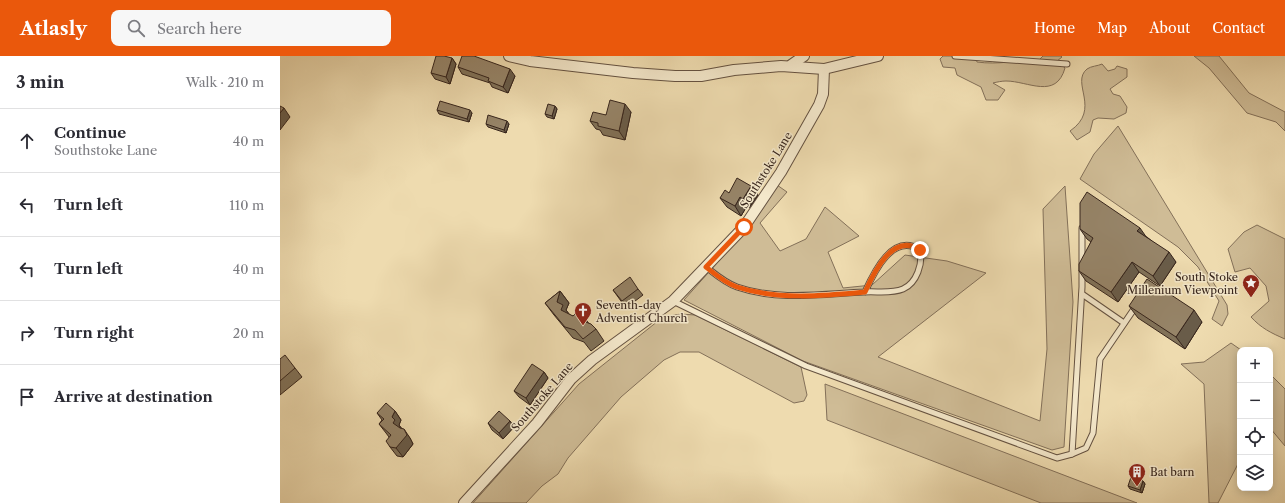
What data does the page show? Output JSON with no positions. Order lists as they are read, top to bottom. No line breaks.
{"streets":{"street":["Southstoke Lane"]},"places":{"place":["South Stoke Millenium Viewpoint"],"church":["Seventh-day Adventist Church"],"building":["Bat barn"]},"page":{"header":"Atlasly","search":"Search here","nav":["Home","Map","About","Contact"],"heading":["3 min","Walk · 210 m"],"list":[["Continue","Southstoke Lane","40 m"],["Turn left","110 m"],["Turn left","40 m"],["Turn right","20 m"],"Arrive at destination"],"map_buttons":["+","−"]}}
